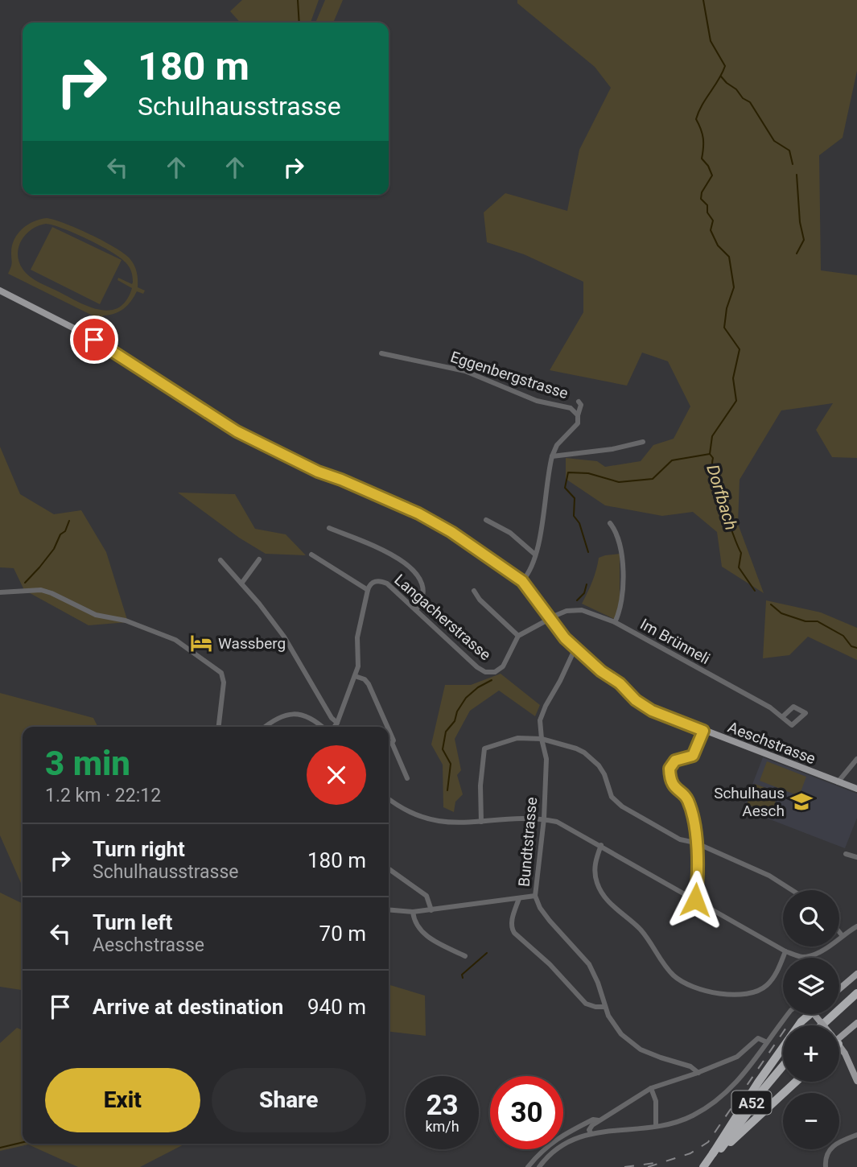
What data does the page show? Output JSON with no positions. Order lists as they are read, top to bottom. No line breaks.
{"streets":{"highway":["A52"],"main road":["Aeschstrasse"],"street":["Eggenbergstrasse","Langacherstrasse","Im Brünneli","Bundtstrasse"]},"crossings":[["Im Brünneli","Aeschstrasse"],["Aeschstrasse","Bundtstrasse"]],"water":["Dorfbach"],"places":{"hotel":["Wassberg"],"school or university":["Schulhaus Aesch"]},"page":{"turn":["180 m","Schulhausstrasse"],"heading":["3 min","1.2 km · 22:12"],"list":[{"name":"Turn right","note":"Schulhausstrasse","value":"180 m"},{"name":"Turn left","note":"Aeschstrasse","value":"70 m"},{"name":"Arrive at destination","value":"940 m"}],"map_buttons":["+","−"],"buttons":["Exit","Share"],"speed":"23 km/h","limit":"30"}}
